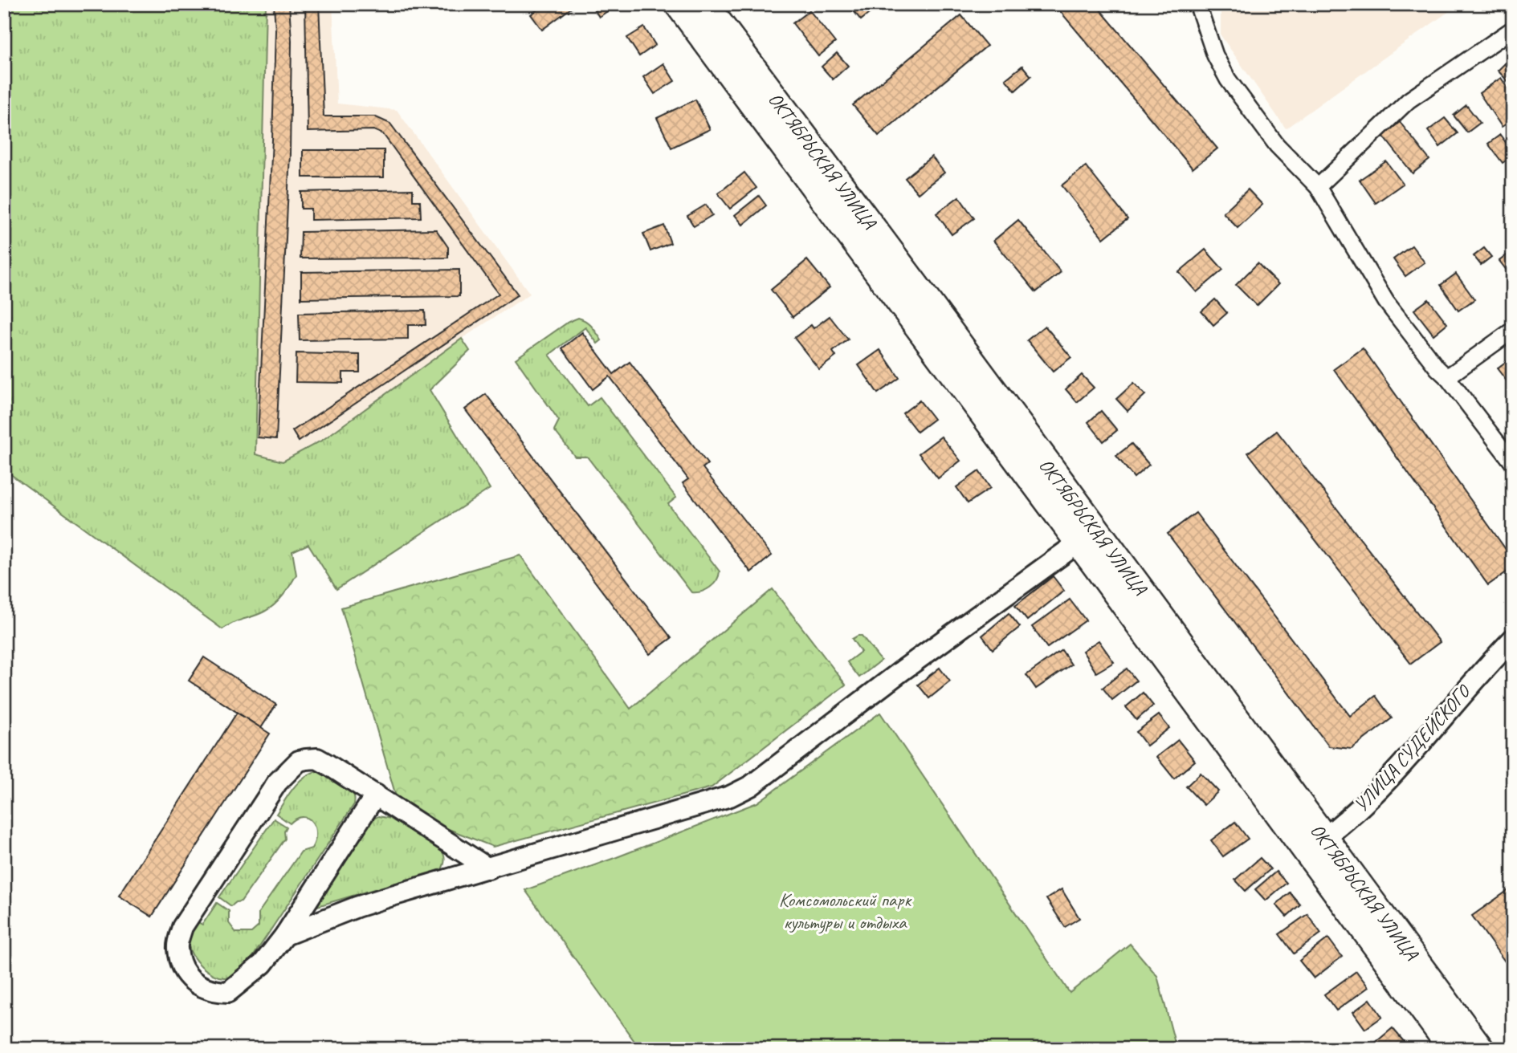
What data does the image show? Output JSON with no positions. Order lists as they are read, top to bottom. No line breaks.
{"streets":{"main road":["ОКТЯБРЬСКАЯ УЛИЦА"],"street":["УЛИЦА СУДЕЙСКОГО"]},"crossings":[["ОКТЯБРЬСКАЯ УЛИЦА","УЛИЦА СУДЕЙСКОГО"]],"parks":["Комсомольский парк культуры и отдыха"]}
